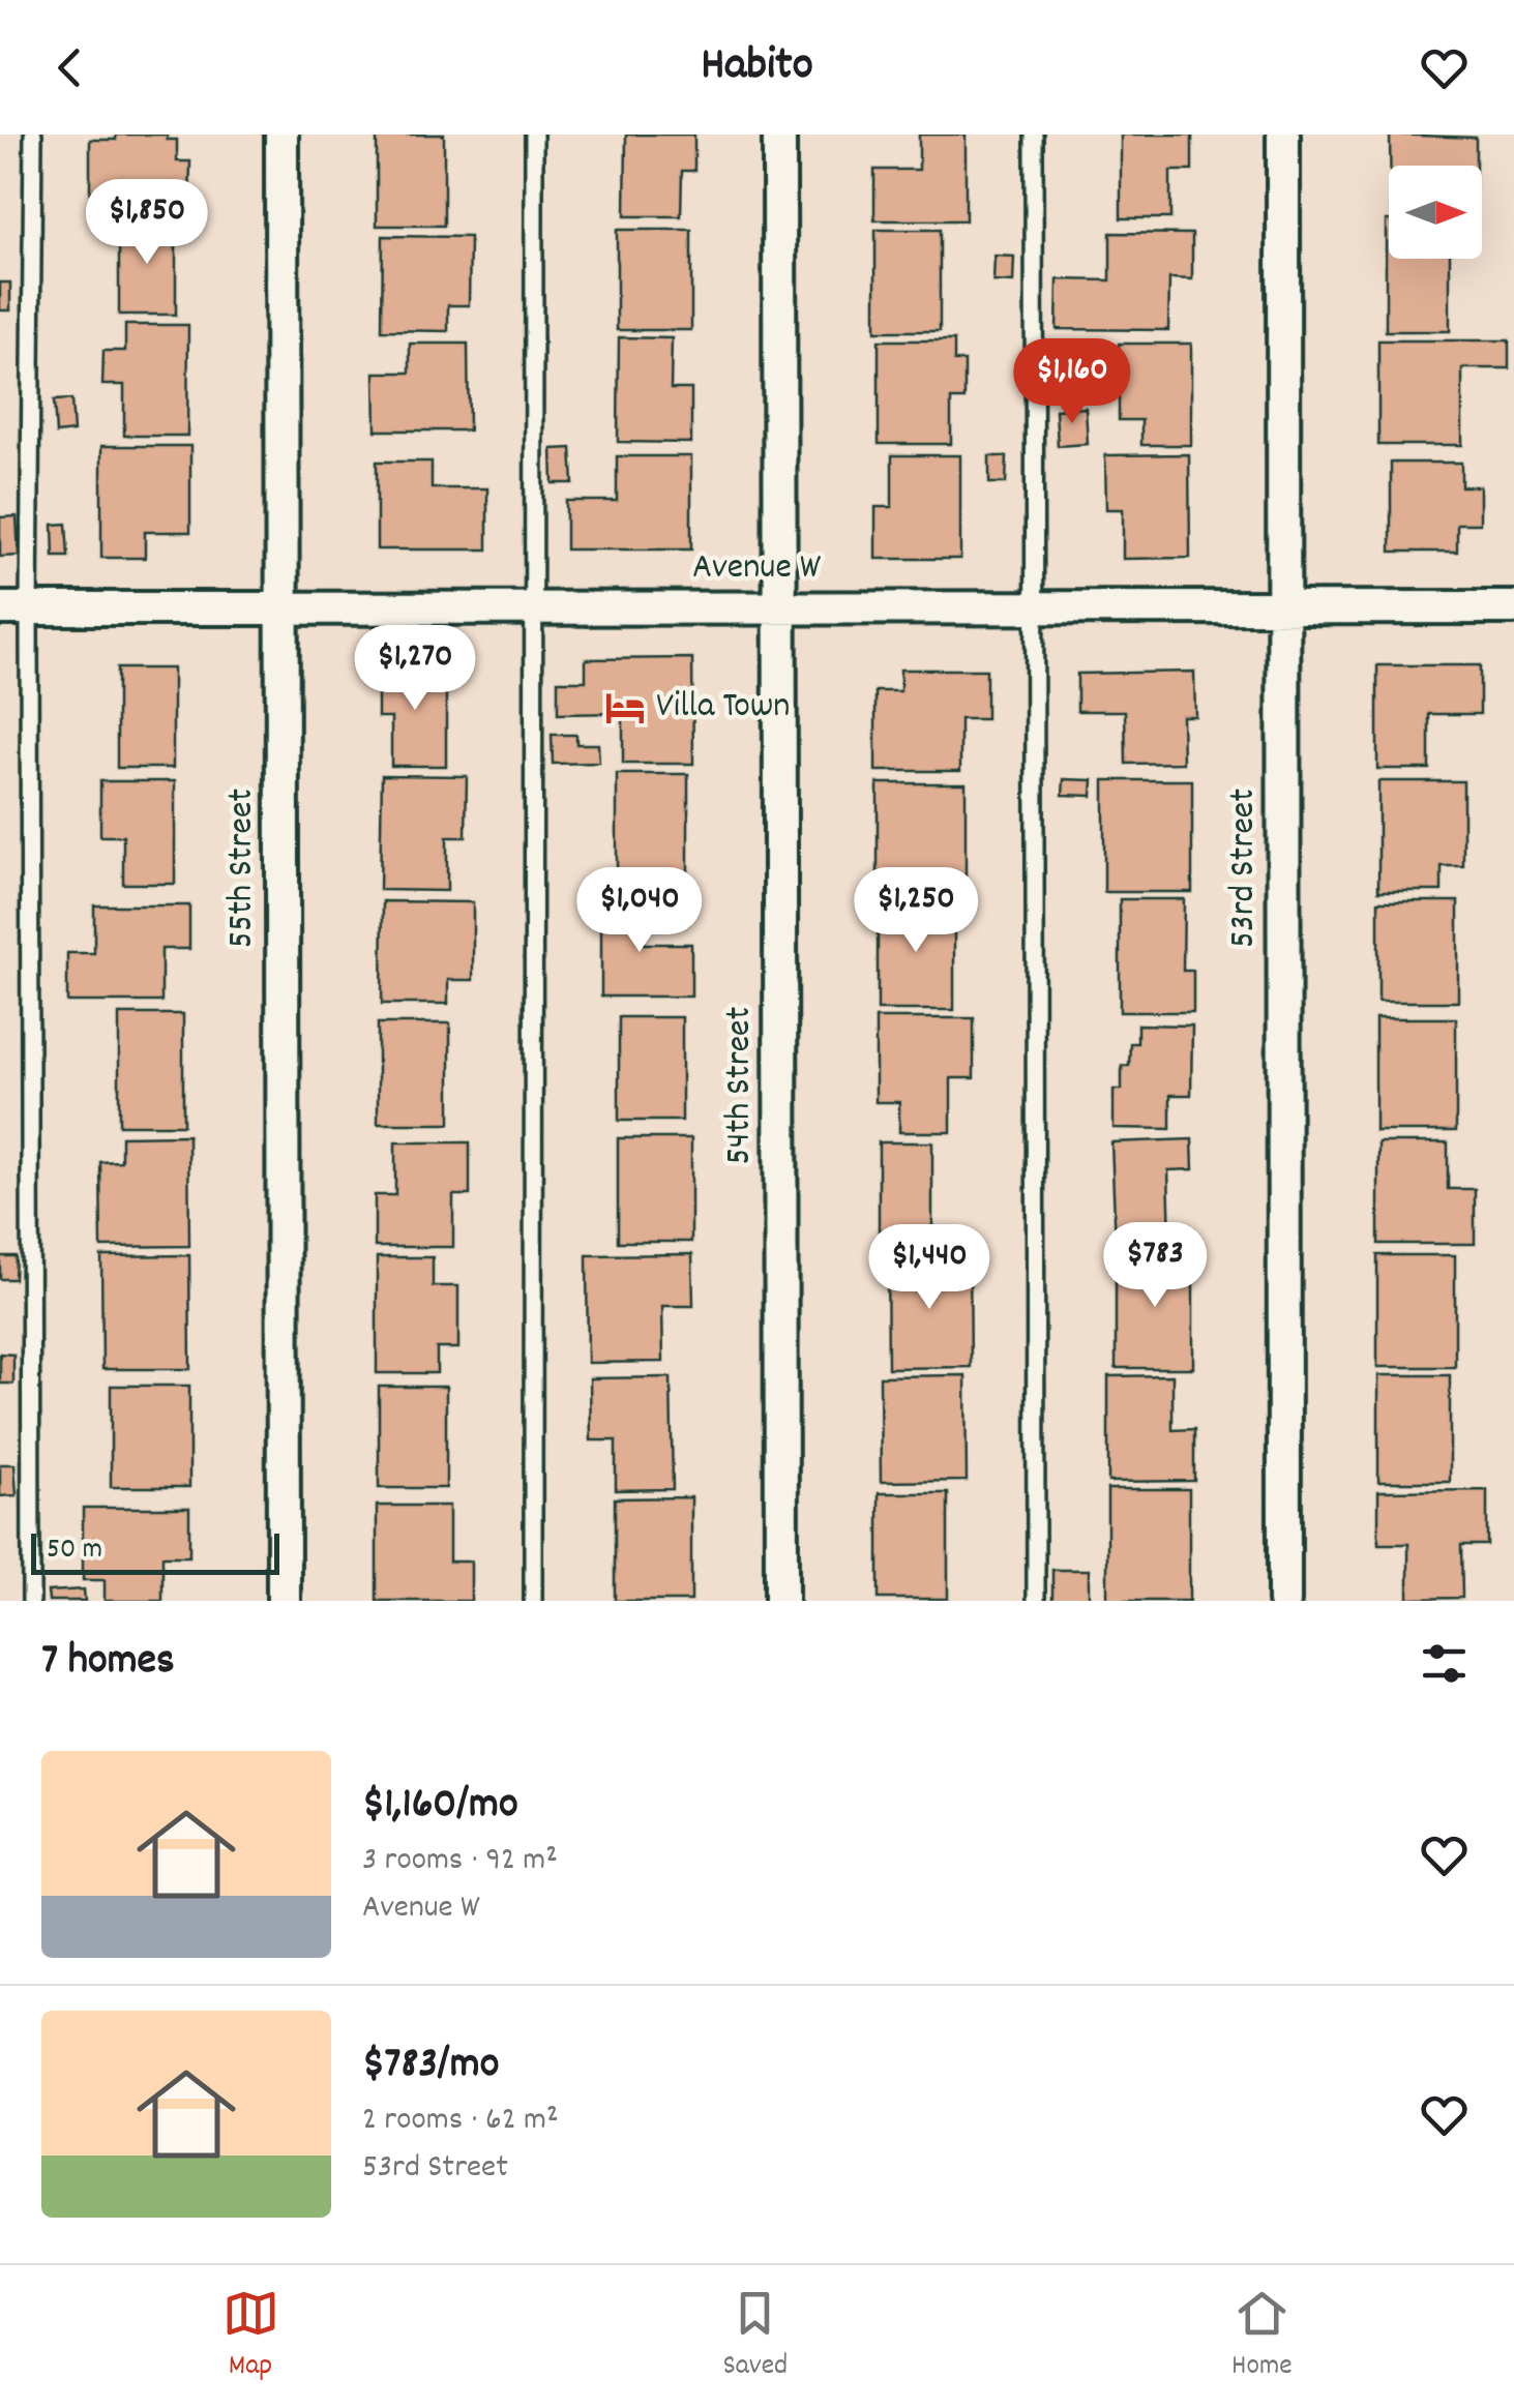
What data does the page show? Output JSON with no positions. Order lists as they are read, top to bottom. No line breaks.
{"streets":{"street":["Avenue W","55th Street","53rd Street","54th Street"]},"crossings":[["Avenue W","55th Street"],["Avenue W","53rd Street"],["Avenue W","54th Street"]],"places":{"hotel":["Villa Town"]},"scale_bar":"50 m","north":"right","page":{"header":"Habito","price":["$1,850","$1,160","$1,270","$1,040","$1,250","$783","$1,440"],"scale":"50 m","heading":"7 homes","list":[{"name":"$1,160/mo","note":"3 rooms · 92 m² · Avenue W"},{"name":"$783/mo","note":"2 rooms · 62 m² · 53rd Street"}],"tabs":["Map","Saved","Home"]}}
